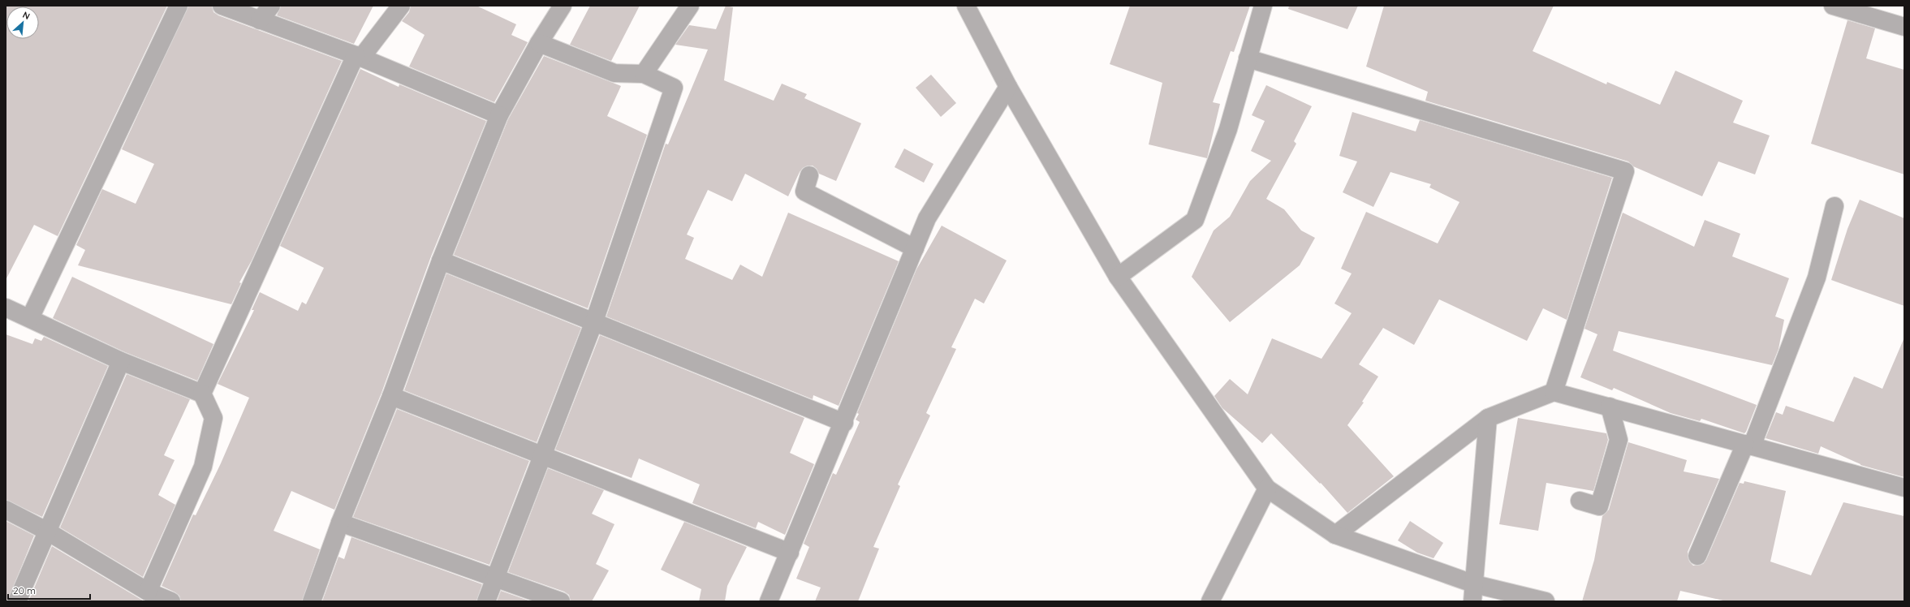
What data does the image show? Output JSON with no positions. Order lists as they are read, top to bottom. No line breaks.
{"scale_bar":"20 m","north":"top right"}
